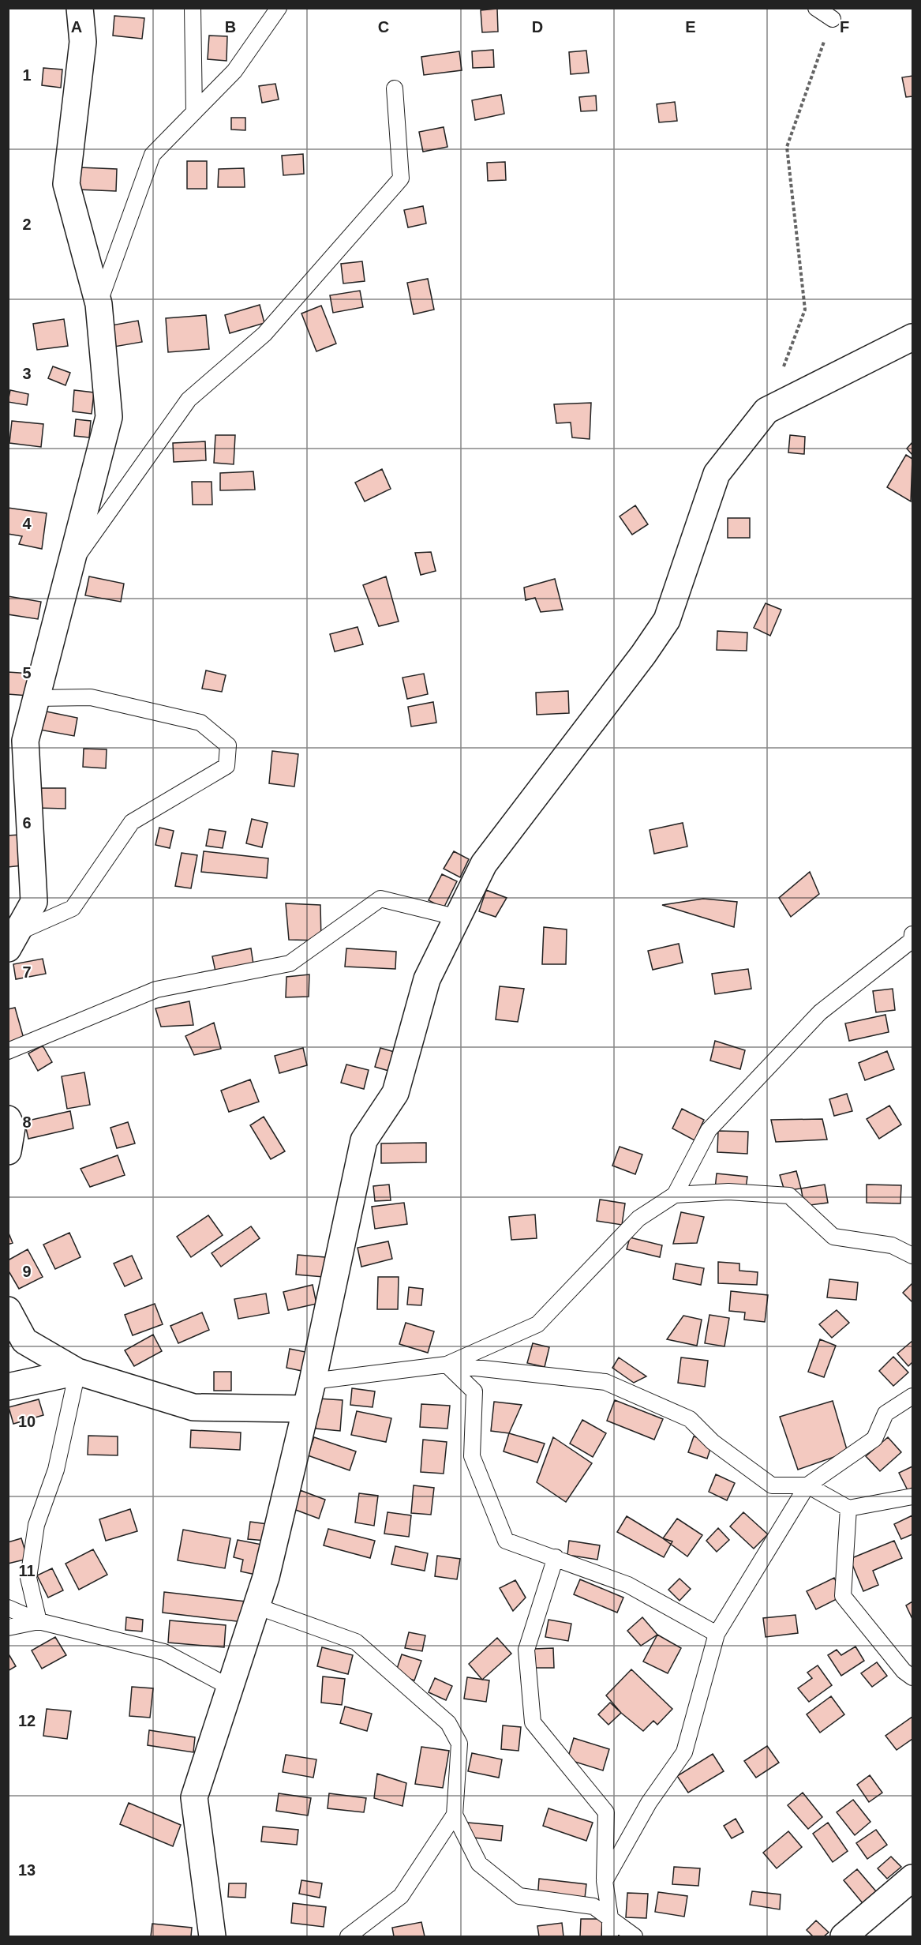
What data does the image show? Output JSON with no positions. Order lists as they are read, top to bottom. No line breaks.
{"grid":{"columns":["A","B","C","D","E","F"],"rows":["1","2","3","4","5","6","7","8","9","10","11","12","13"]}}
